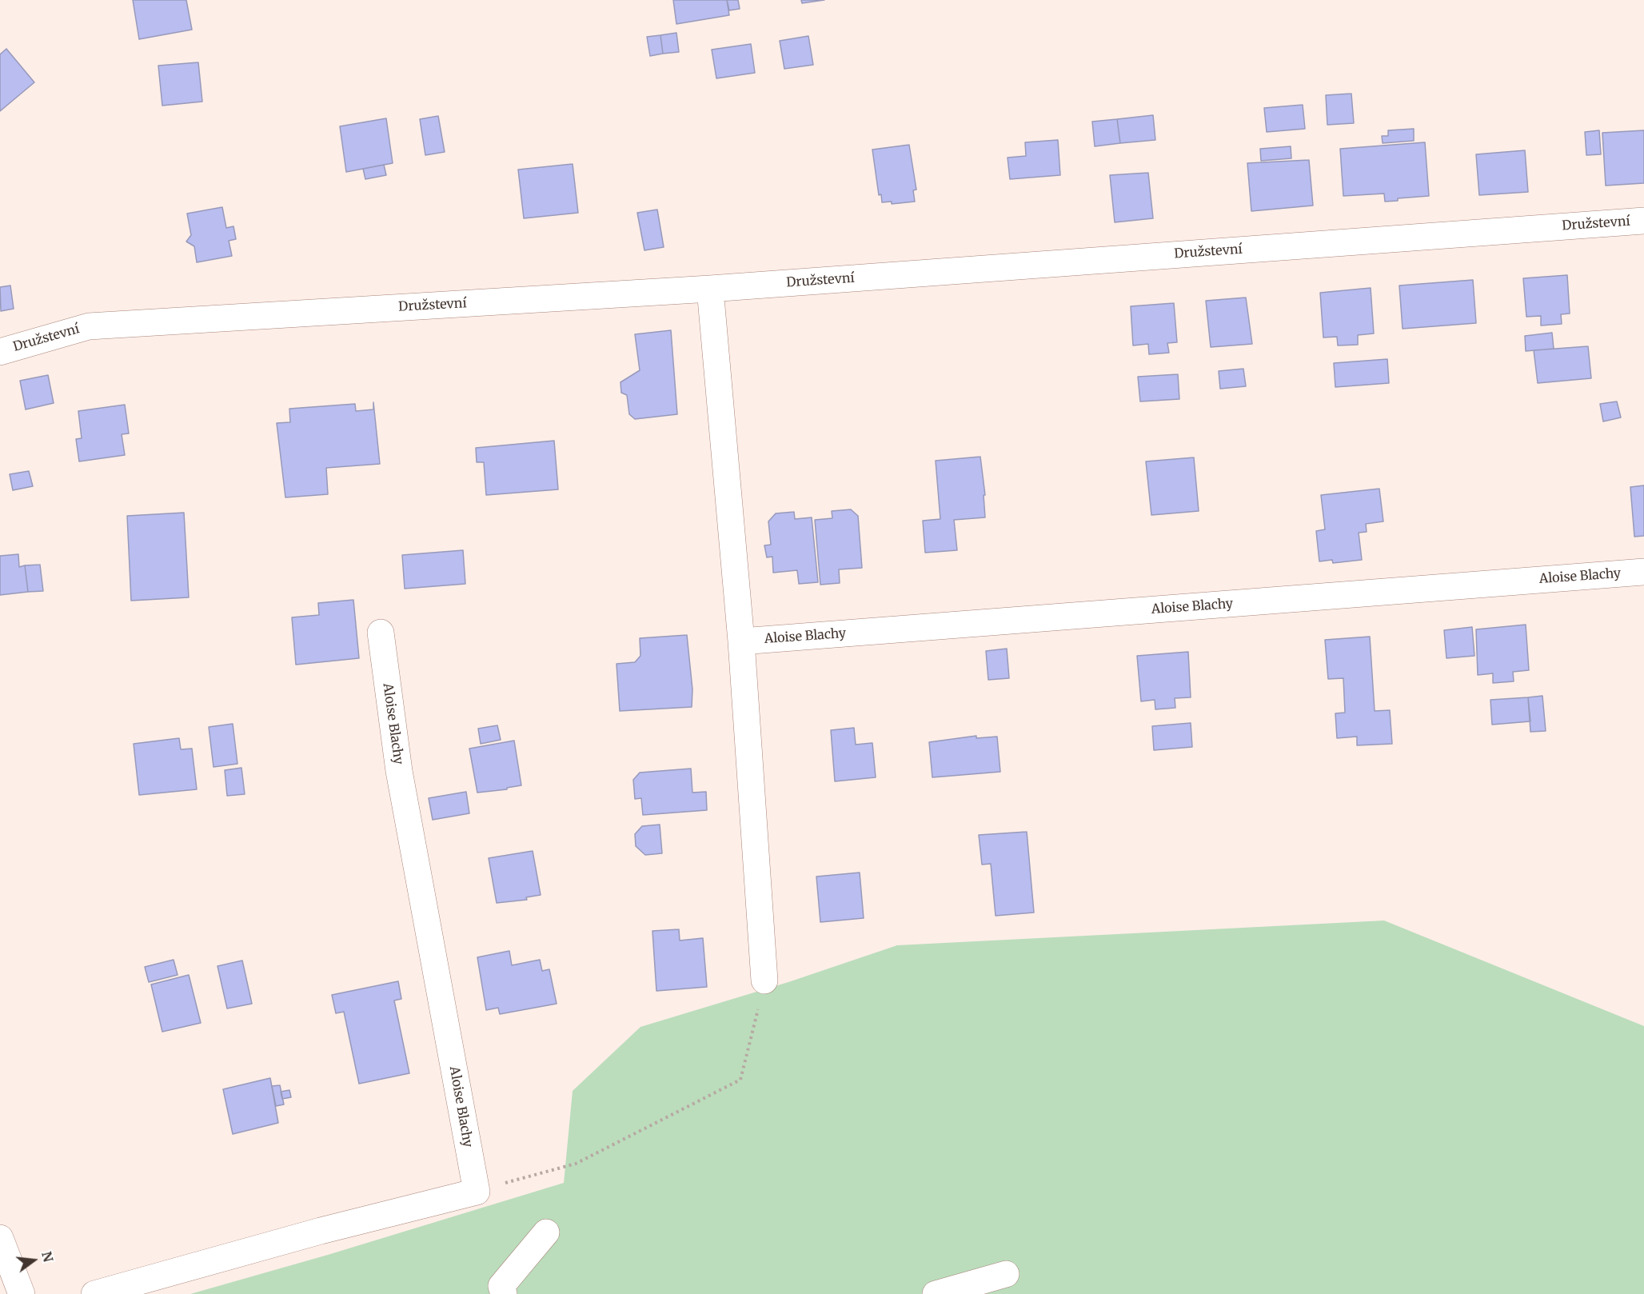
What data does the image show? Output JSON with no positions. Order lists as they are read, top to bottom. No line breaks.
{"streets":{"street":["Družstevní","Aloise Blachy"]},"north":"right"}
